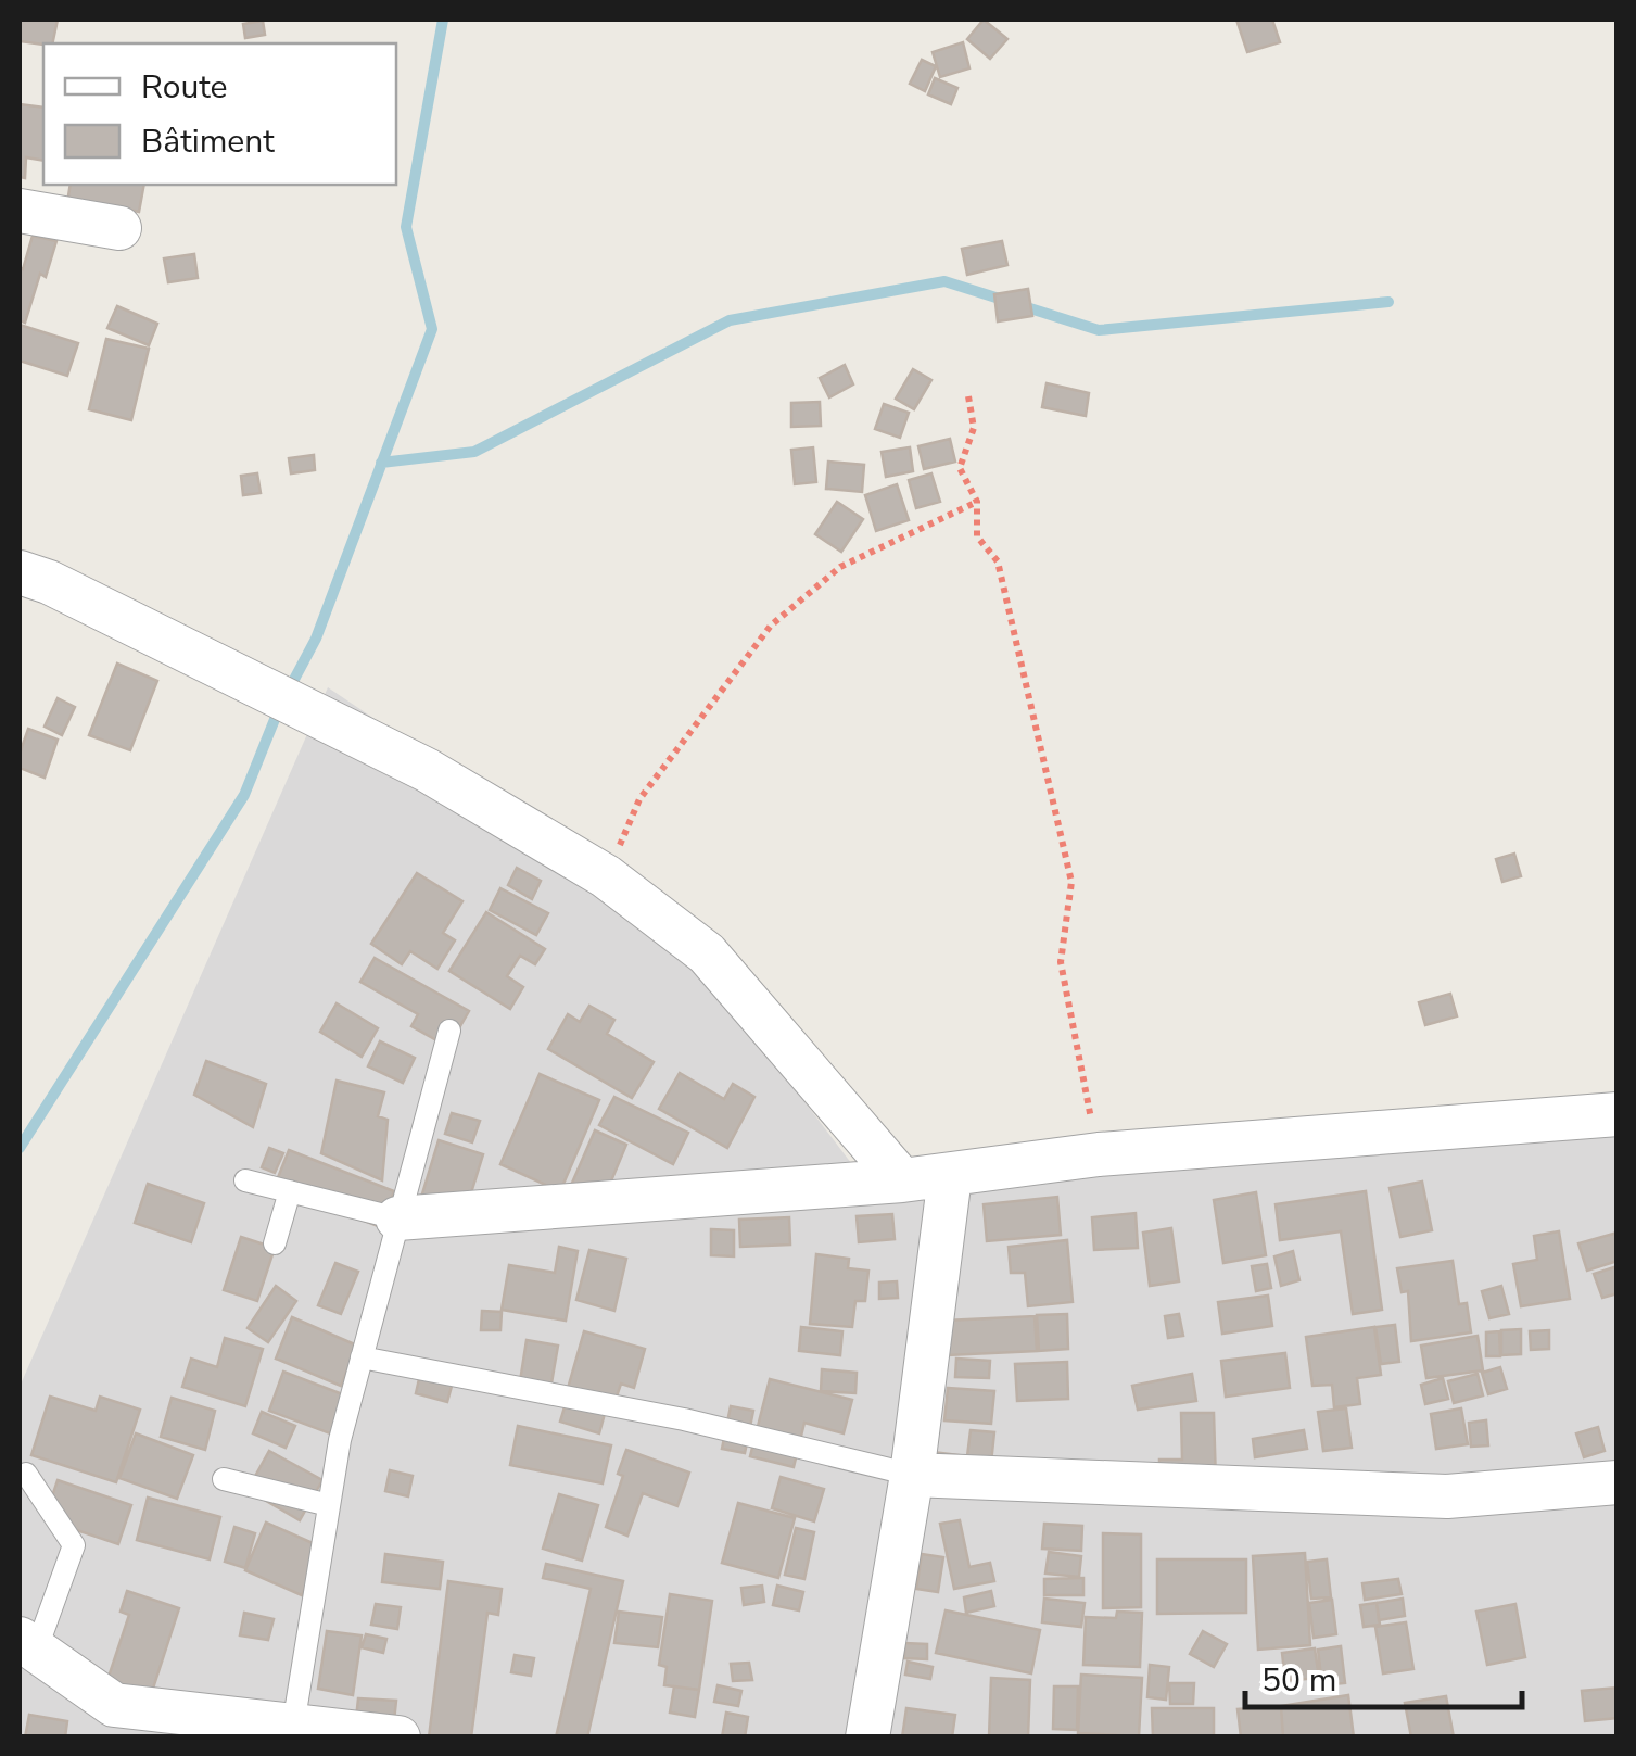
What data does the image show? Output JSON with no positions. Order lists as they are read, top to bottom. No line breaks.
{"legend":["Route","Bâtiment"],"scale_bar":"50 m"}
